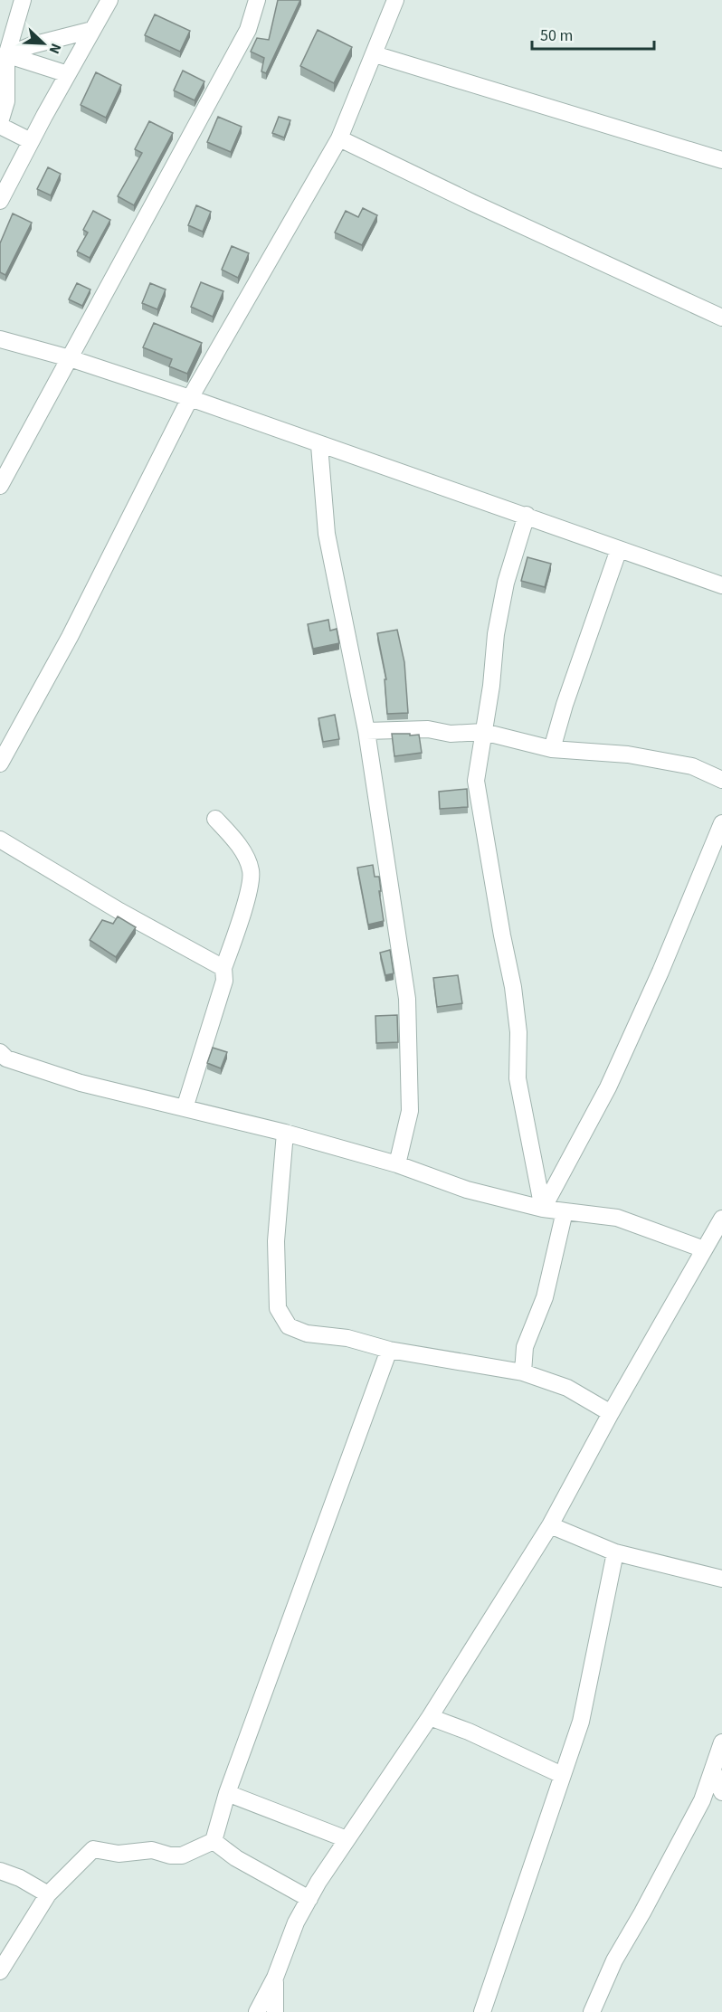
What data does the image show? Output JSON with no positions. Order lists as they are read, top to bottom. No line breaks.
{"scale_bar":"50 m","north":"bottom right"}
